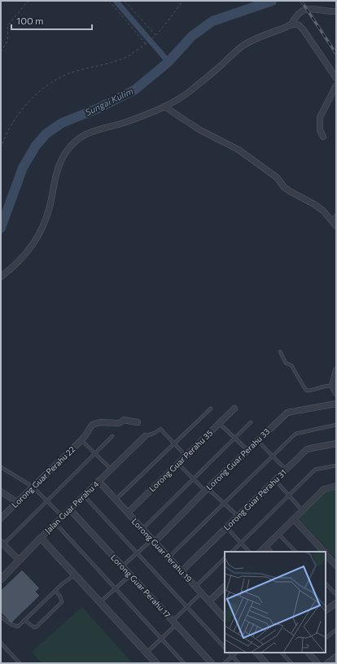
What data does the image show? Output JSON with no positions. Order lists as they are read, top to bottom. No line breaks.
{"streets":{"street":["Lorong Guar Perahu 33","Lorong Guar Perahu 35","Lorong Guar Perahu 22","Lorong Guar Perahu 31","Jalan Guar Perahu 4","Lorong Guar Perahu 19","Lorong Guar Perahu 17"]},"crossings":[["Lorong Guar Perahu 33","Lorong Guar Perahu 19"],["Lorong Guar Perahu 35","Lorong Guar Perahu 19"],["Lorong Guar Perahu 31","Lorong Guar Perahu 19"],["Jalan Guar Perahu 4","Lorong Guar Perahu 19"],["Jalan Guar Perahu 4","Lorong Guar Perahu 17"]],"water":["Sungai Kulim"],"scale_bar":"100 m"}
